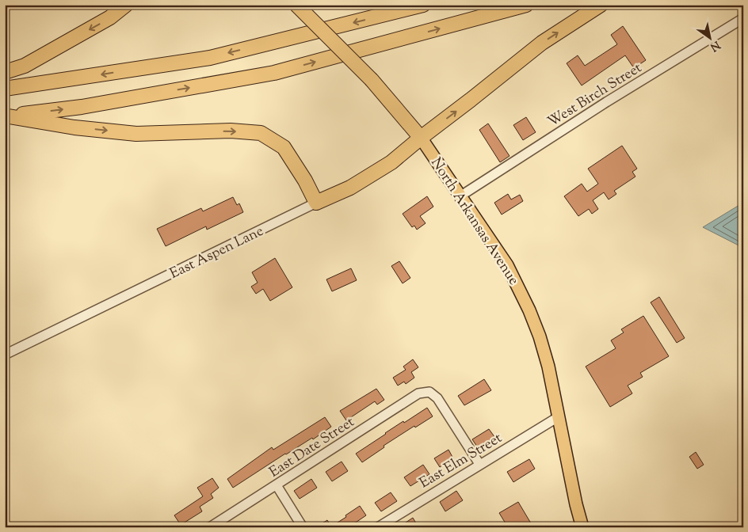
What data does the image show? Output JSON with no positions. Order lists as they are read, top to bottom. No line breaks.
{"streets":{"highway":["North Arkansas Avenue","East Aspen Lane"],"street":["West Birch Street","East Date Street","East Elm Street"]},"crossings":[["West Birch Street","North Arkansas Avenue"],["North Arkansas Avenue","East Aspen Lane"],["North Arkansas Avenue","East Elm Street"],["East Date Street","East Elm Street"]],"north":"bottom right"}
